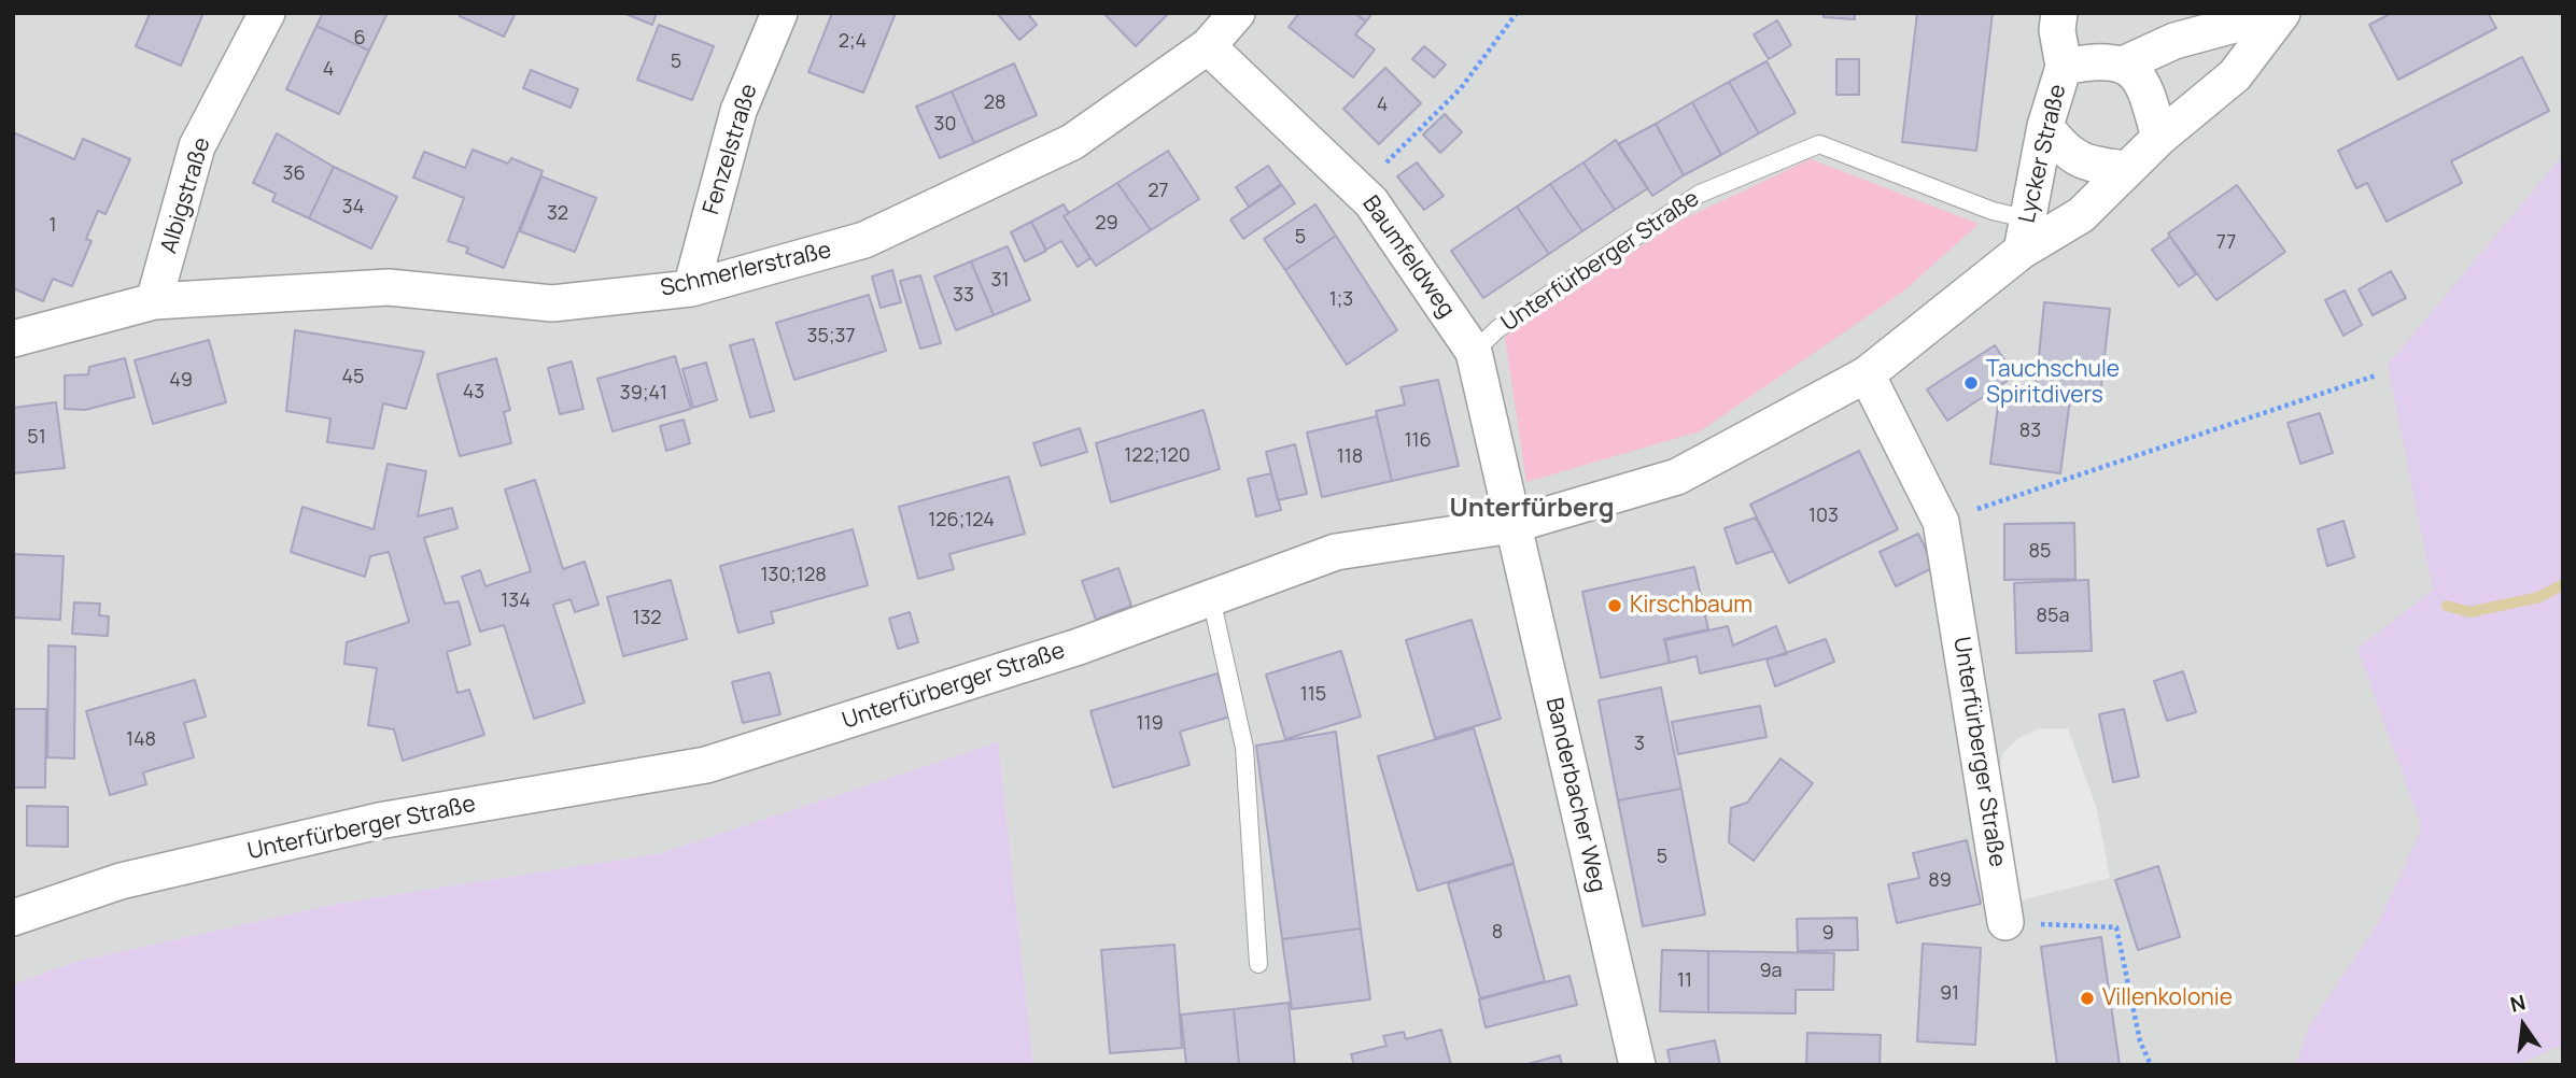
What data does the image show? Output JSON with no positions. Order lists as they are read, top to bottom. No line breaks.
{"streets":{"street":["Fenzelstraße","Lycker Straße","Albigstraße","Baumfeldweg","Unterfürberger Straße","Schmerlerstraße","Banderbacher Weg"]},"crossings":[["Fenzelstraße","Schmerlerstraße"],["Lycker Straße","Unterfürberger Straße"],["Albigstraße","Schmerlerstraße"],["Baumfeldweg","Unterfürberger Straße"],["Baumfeldweg","Schmerlerstraße"],["Baumfeldweg","Banderbacher Weg"],["Unterfürberger Straße","Banderbacher Weg"]],"districts":["Unterfürberg"],"places":["Tauchschule Spiritdivers","Kirschbaum","Villenkolonie"],"house_numbers":["6","2;4","5","4","28","4","30","36","27","34","32","29","1","5","77","31","33","1;3","35;37","45","49","43","39;41","83","51","116","122;120","118","103","126;124","85","130;128","134","85a","132","115","119","148","3","5","89","8","9","9a","11","91"],"north":"top"}
